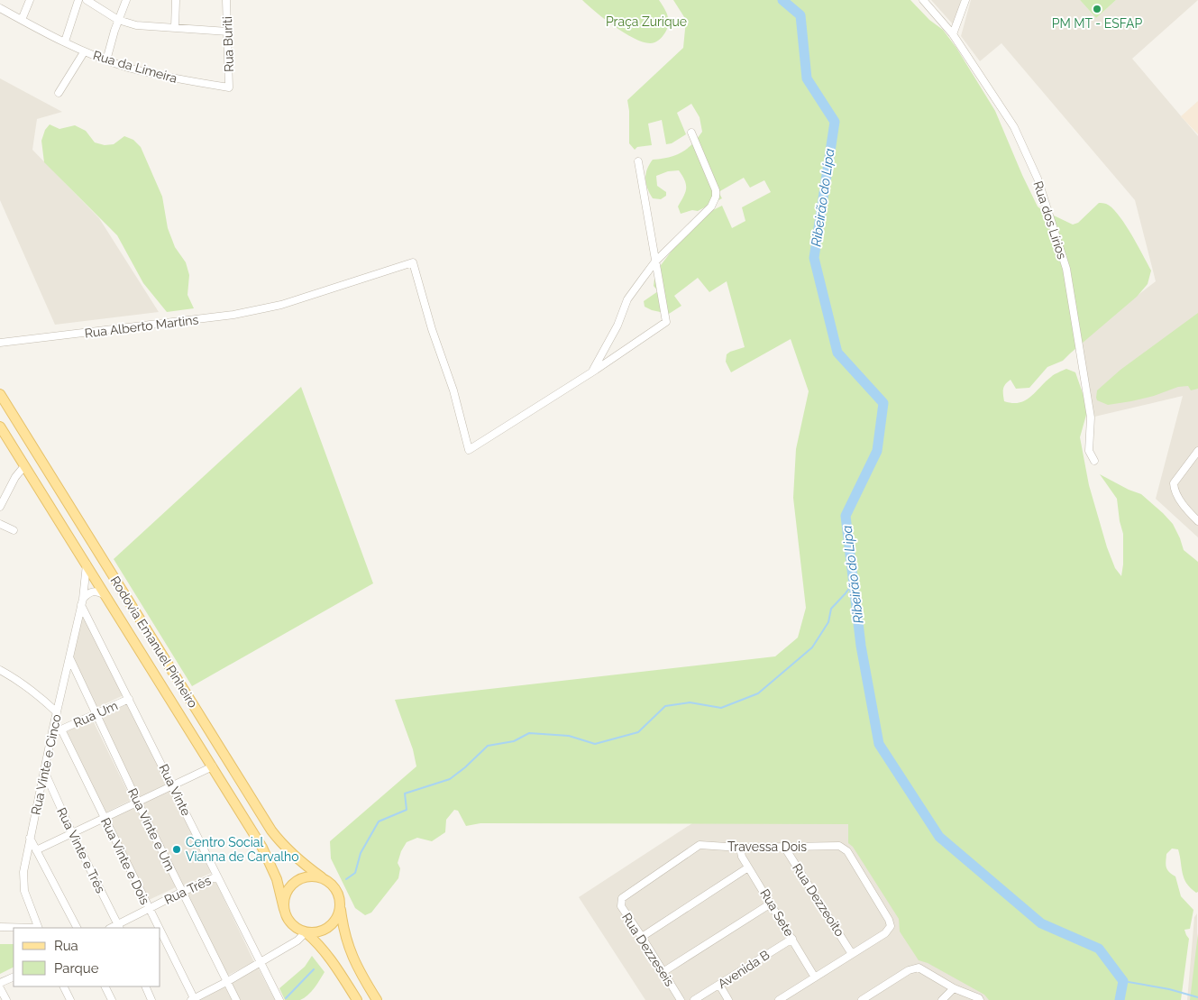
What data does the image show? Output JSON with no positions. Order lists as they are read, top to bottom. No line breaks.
{"streets":{"main road":["Rodovia Emanuel Pinheiro"],"street":["Rua Buriti","Rua da Limeira","Rua dos Lírios","Rua Alberto Martins","Rua Um","Rua Vinte e Cinco","Rua Vinte","Rua Vinte e Um","Travessa Dois","Rua Vinte e Três","Rua Vinte e Dois","Rua Três","Rua Dezzeoito","Rua Sete","Rua Dezzeseis","Avenida B"]},"crossings":[["Rua Buriti","Rua da Limeira"],["Rodovia Emanuel Pinheiro","Rua Vinte e Cinco"],["Rua Um","Rua Vinte"],["Rua Um","Rua Vinte e Um"],["Rua Um","Rua Vinte e Dois"],["Rua Vinte e Cinco","Rua Vinte"],["Rua Vinte e Cinco","Rua Vinte e Um"],["Rua Vinte e Cinco","Rua Vinte e Três"],["Rua Vinte","Rua Três"],["Rua Vinte e Um","Rua Três"],["Travessa Dois","Rua Dezzeoito"],["Travessa Dois","Rua Sete"],["Travessa Dois","Rua Dezzeseis"],["Rua Vinte e Três","Rua Três"],["Rua Vinte e Dois","Rua Três"],["Rua Sete","Avenida B"]],"water":["Ribeirão do Lipa"],"parks":["Praça Zurique"],"places":["PM MT - ESFAP","Centro Social Vianna de Carvalho"],"legend":["Rua","Parque"]}
